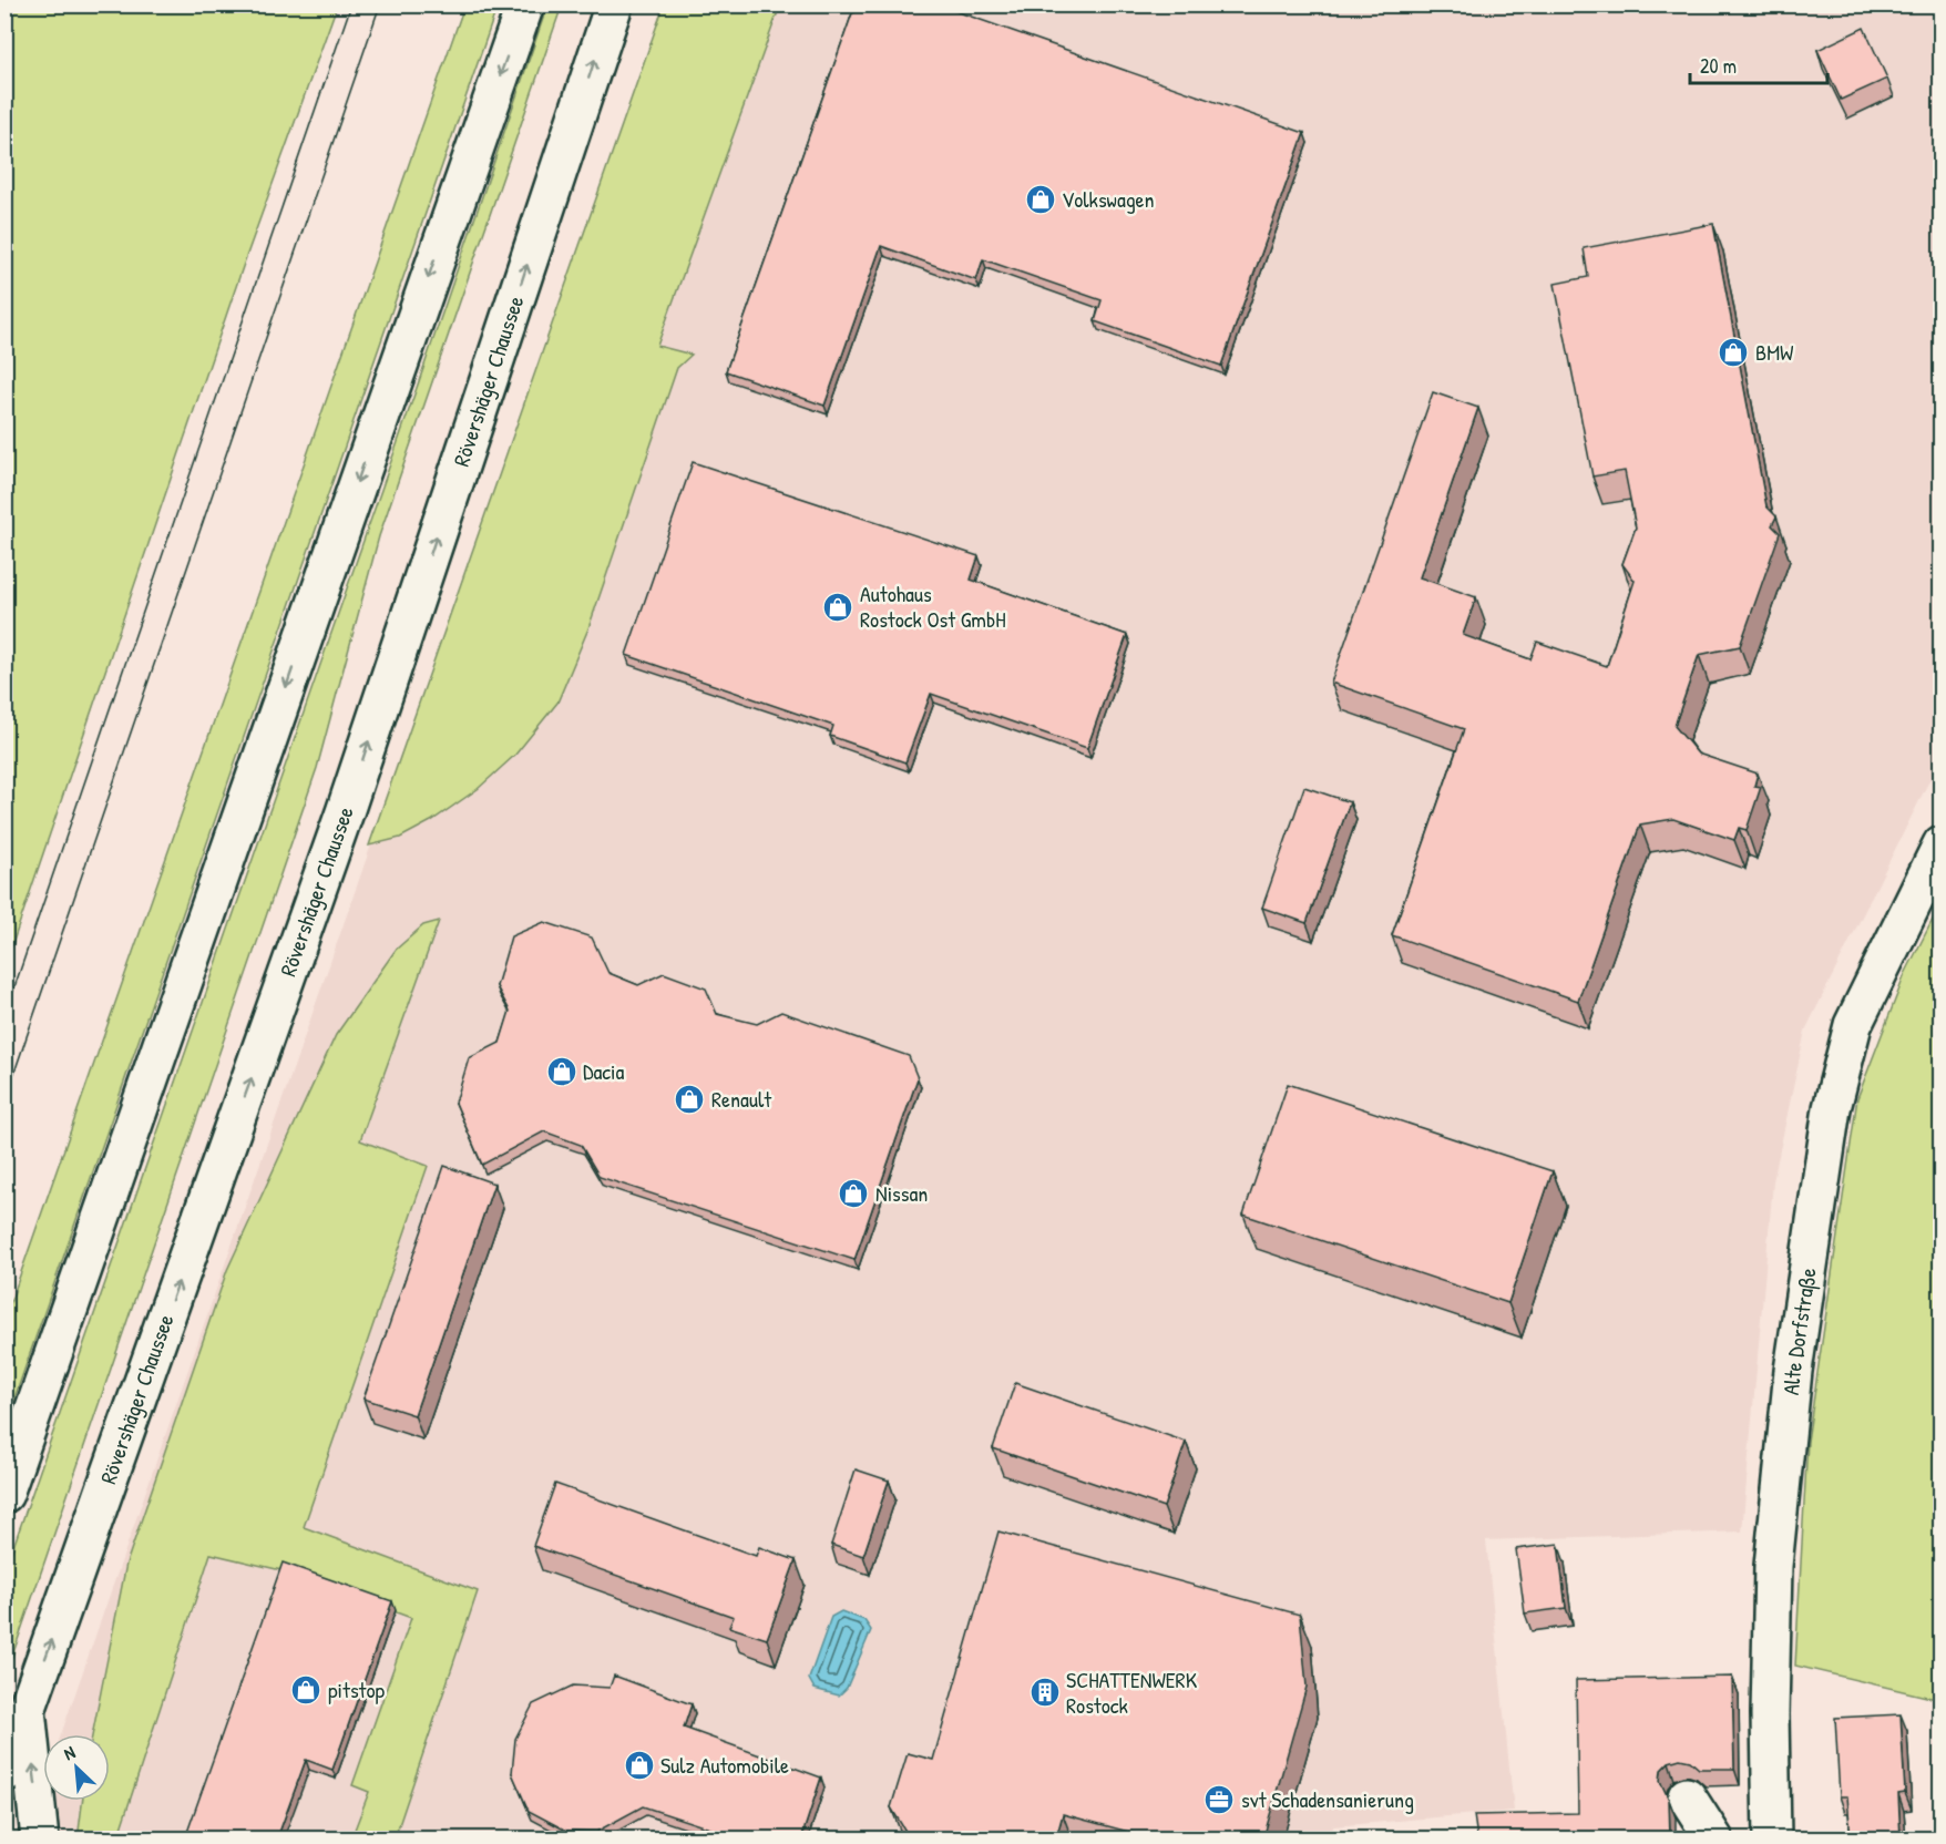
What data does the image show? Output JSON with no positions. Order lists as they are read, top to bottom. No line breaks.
{"streets":{"main road":["Rövershäger Chaussee","Alte Dorfstraße"]},"places":{"shop":["Volkswagen","BMW","Autohaus Rostock Ost GmbH","Dacia","Renault","Nissan","pitstop","Sulz Automobile"],"building":["SCHATTENWERK Rostock"],"office":["svt Schadensanierung"]},"scale_bar":"20 m","north":"top left"}
